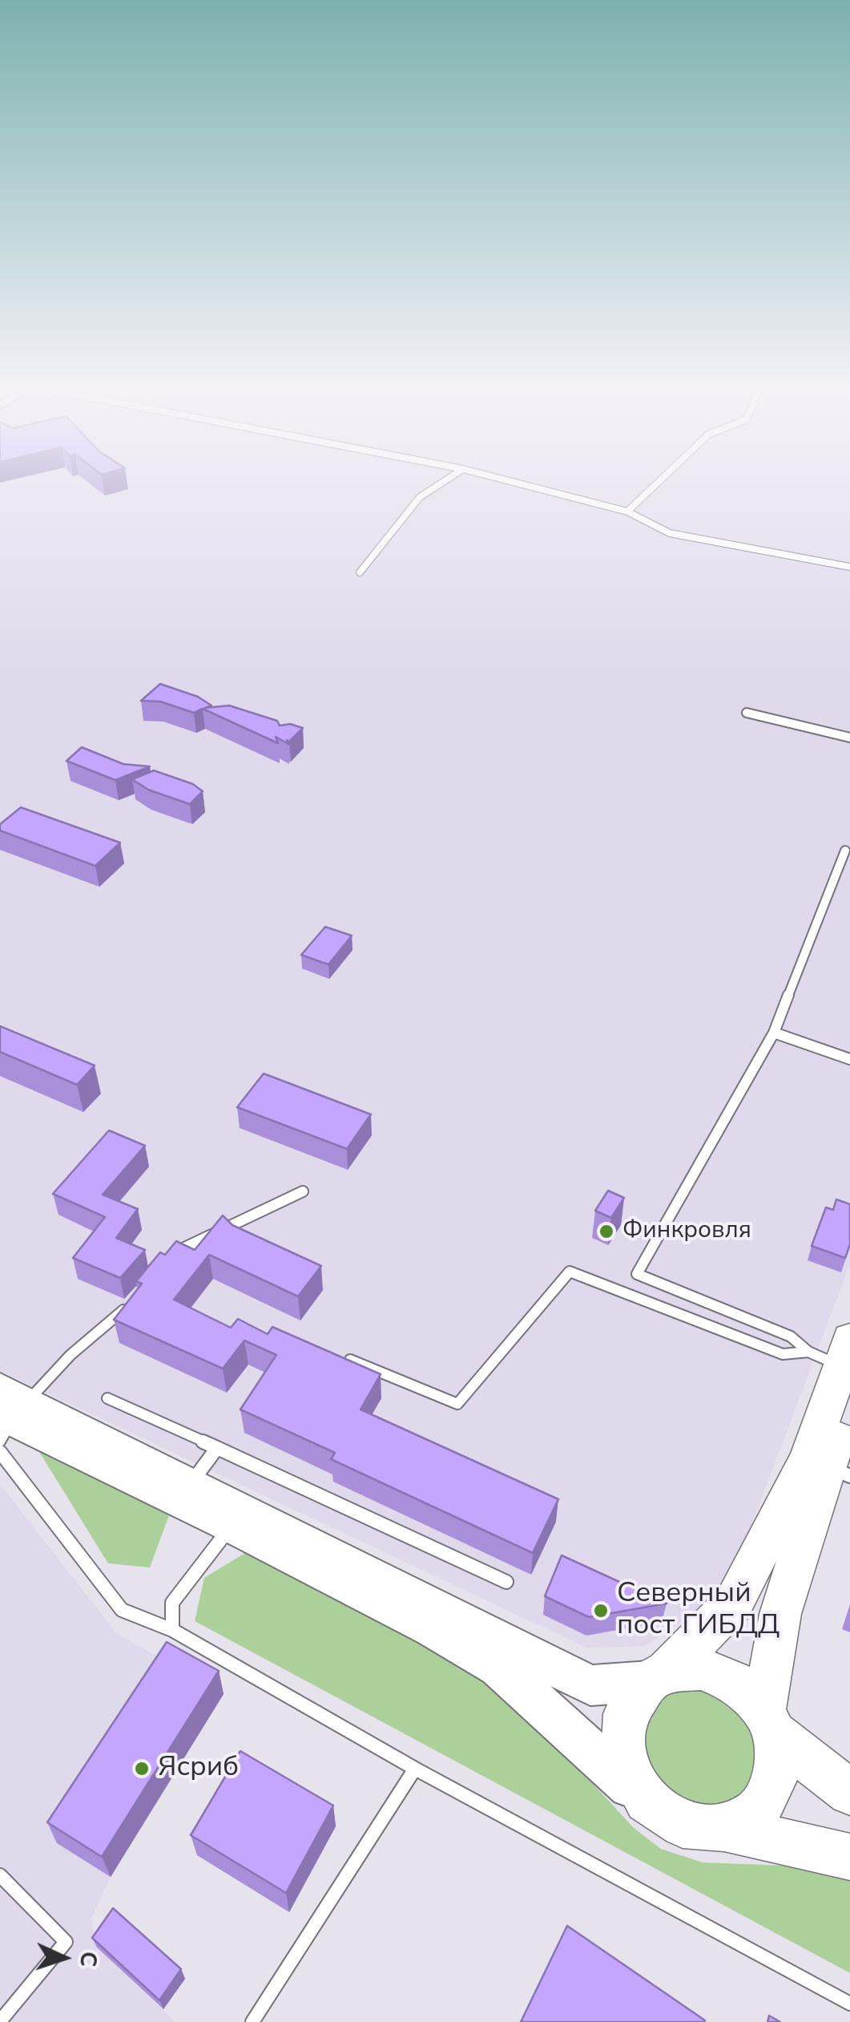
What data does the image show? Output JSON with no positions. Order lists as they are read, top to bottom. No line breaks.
{"places":["Финкровля","Северный пост ГИБДД","Ясриб"],"north":"right"}
